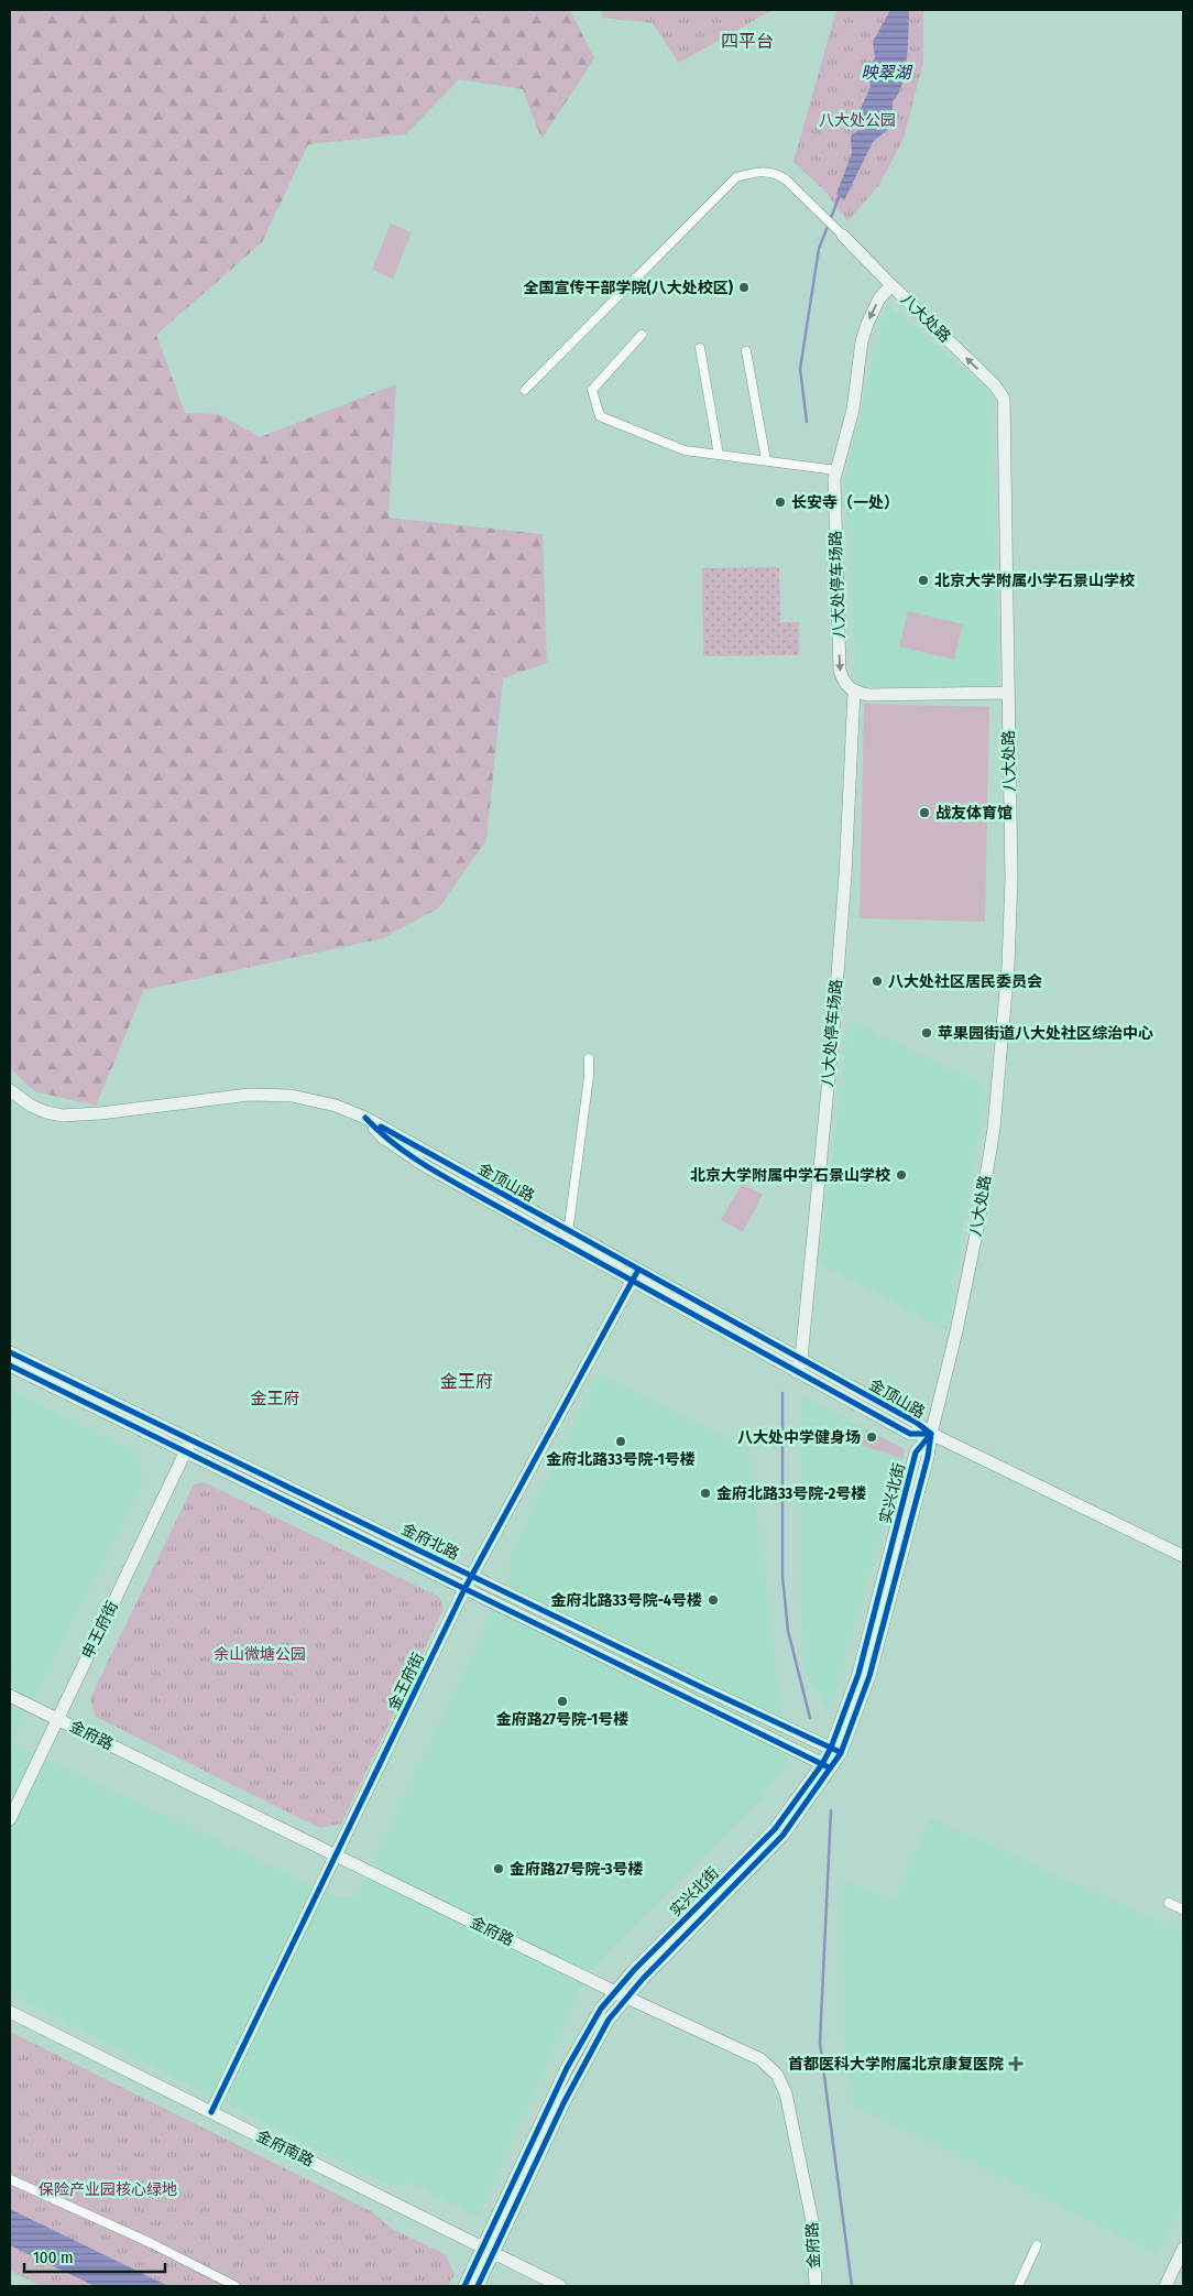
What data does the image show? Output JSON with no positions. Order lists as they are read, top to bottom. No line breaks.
{"streets":{"street":["八大处路","八大处停车场路","金顶山路","实兴北街","金府北路","申王府街","金王府街","金府路","金府南路"]},"crossings":[["八大处路","八大处停车场路"],["八大处路","金顶山路"],["八大处路","实兴北街"],["八大处停车场路","金顶山路"],["金顶山路","实兴北街"],["金顶山路","金王府街"],["实兴北街","金府北路"],["实兴北街","金府路"],["实兴北街","金府南路"],["金府北路","申王府街"],["金府北路","金王府街"],["申王府街","金府路"],["金王府街","金府路"],["金王府街","金府南路"]],"one_way":["八大处停车场路"],"districts":["四平台","金王府","金王府"],"water":["映翠湖"],"parks":["八大处公园","余山微塘公园","保险产业园核心绿地"],"places":{"other":["全国宣传干部学院(八大处校区)","长安寺（一处）","北京大学附属小学石景山学校","战友体育馆","八大处社区居民委员会","苹果园街道八大处社区综治中心","北京大学附属中学石景山学校","八大处中学健身场","金府北路33号院-1号楼","金府北路33号院-2号楼","金府北路33号院-4号楼","金府路27号院-1号楼","金府路27号院-3号楼"],"health":["首都医科大学附属北京康复医院"]},"scale_bar":"100 m"}
